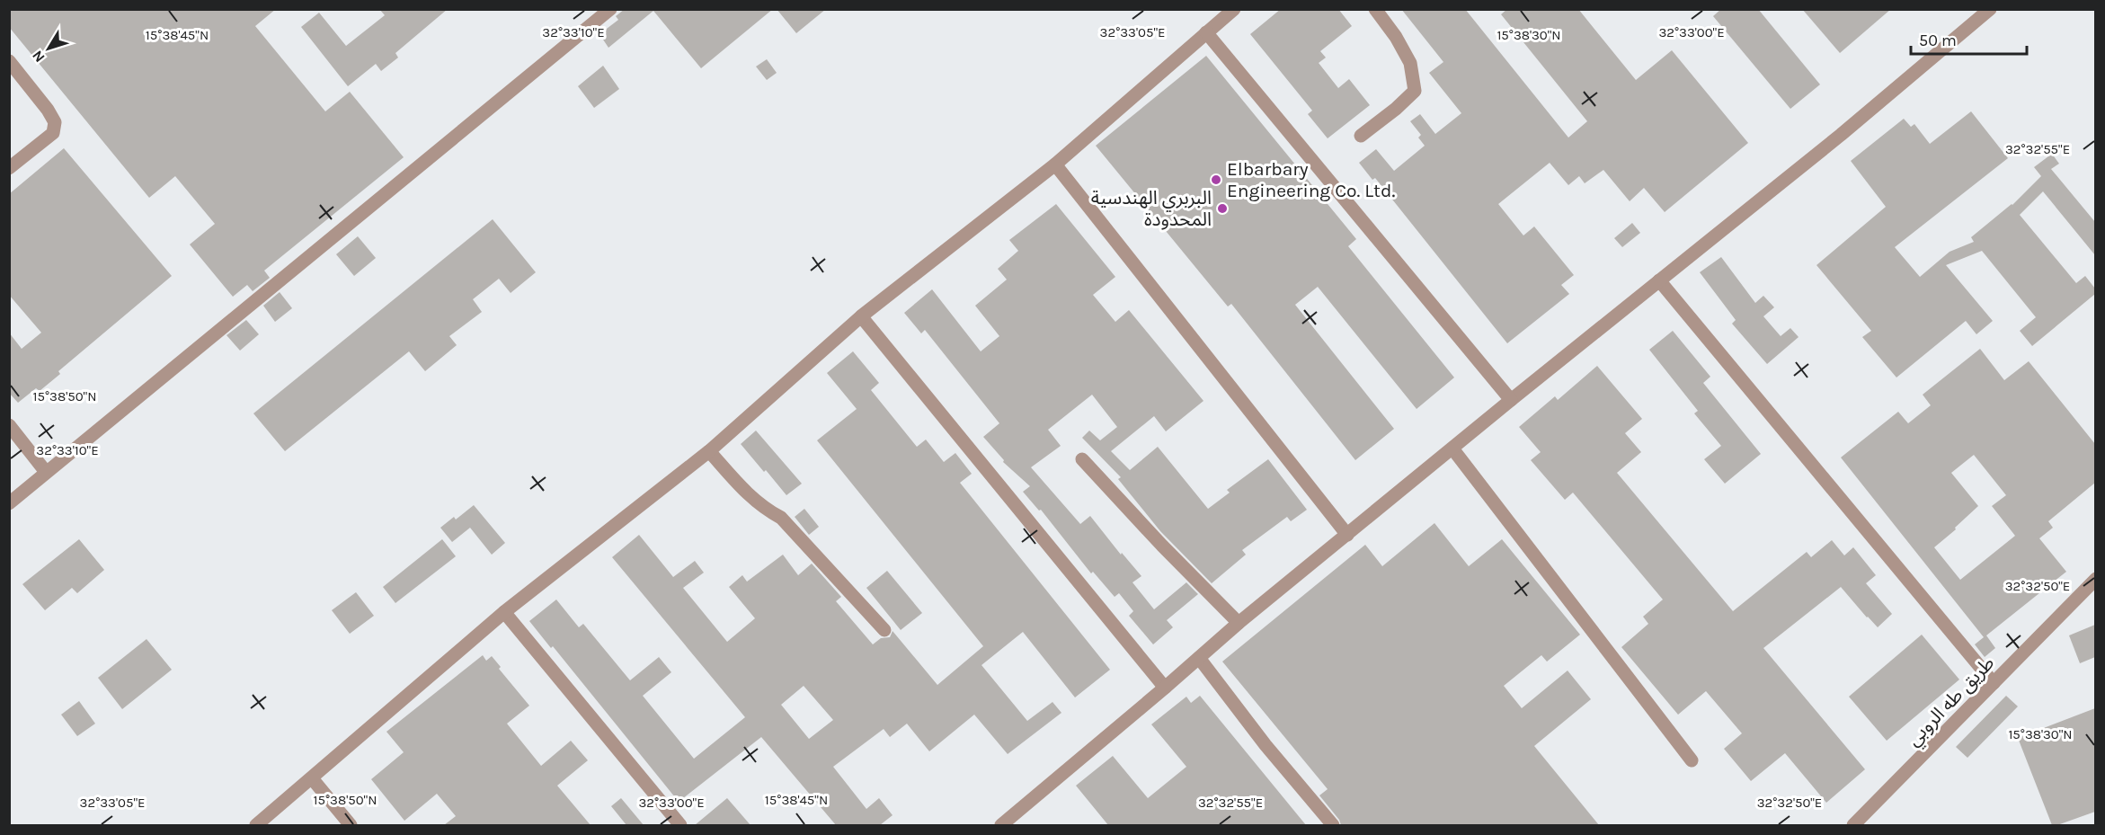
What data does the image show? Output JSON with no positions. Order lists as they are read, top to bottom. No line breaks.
{"streets":{"street":["طريق طه الروبي"]},"places":["Elbarbary Engineering Co. Ltd.","البربري الهندسية المحدودة"],"scale_bar":"50 m","north":"bottom left","coordinates":["32°33'05\"E","32°33'10\"E","32°33'00\"E","15°38'45\"N","15°38'30\"N","32°32'55\"E","15°38'50\"N","32°32'50\"E"]}
